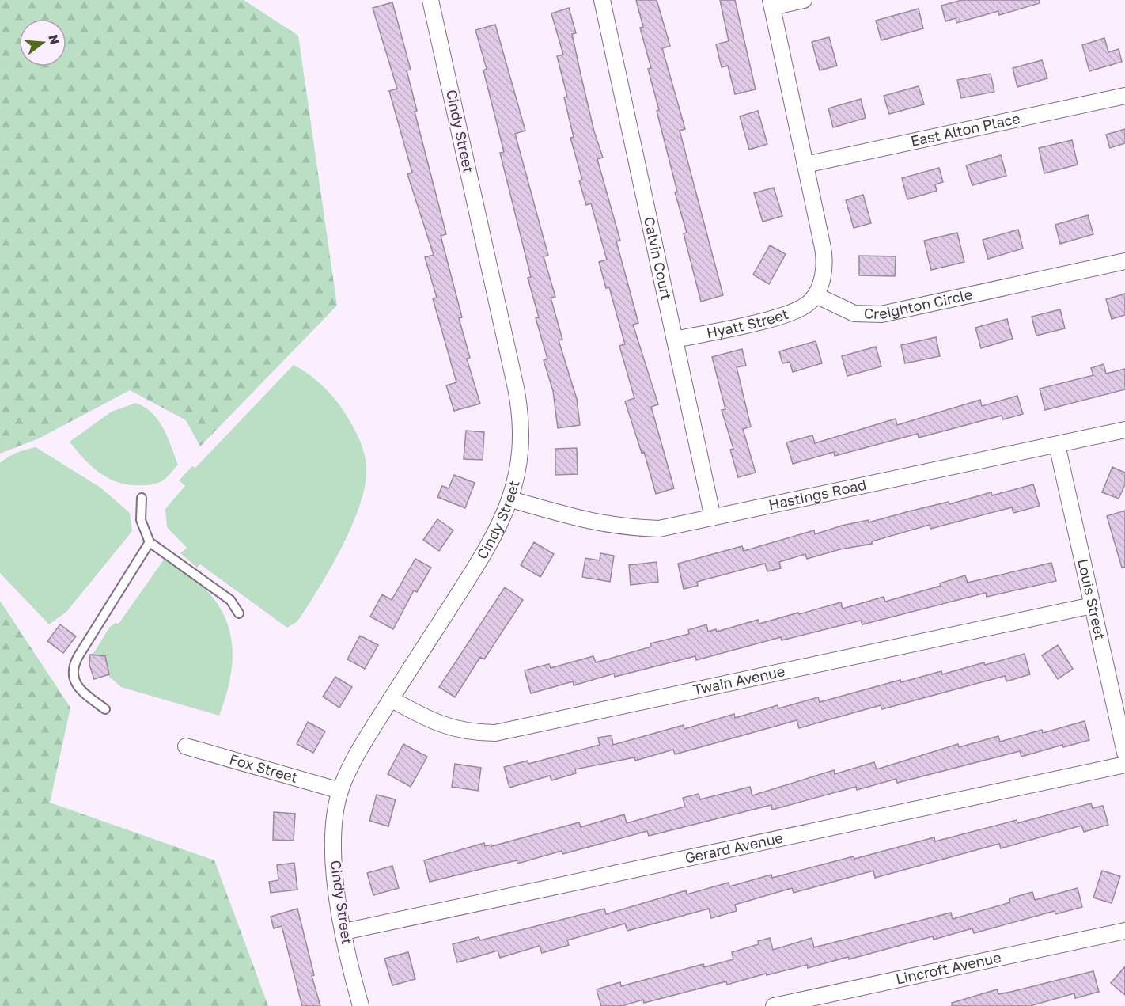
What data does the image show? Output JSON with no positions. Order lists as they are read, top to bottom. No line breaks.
{"streets":{"street":["East Alton Place","Cindy Street","Calvin Court","Creighton Circle","Hyatt Street","Hastings Road","Louis Street","Twain Avenue","Fox Street","Gerard Avenue","Lincroft Avenue"]},"crossings":[["Cindy Street","Hastings Road"],["Cindy Street","Twain Avenue"],["Cindy Street","Fox Street"],["Cindy Street","Gerard Avenue"],["Calvin Court","Hyatt Street"],["Calvin Court","Hastings Road"],["Creighton Circle","Hyatt Street"],["Hastings Road","Louis Street"],["Louis Street","Twain Avenue"]],"north":"right"}
